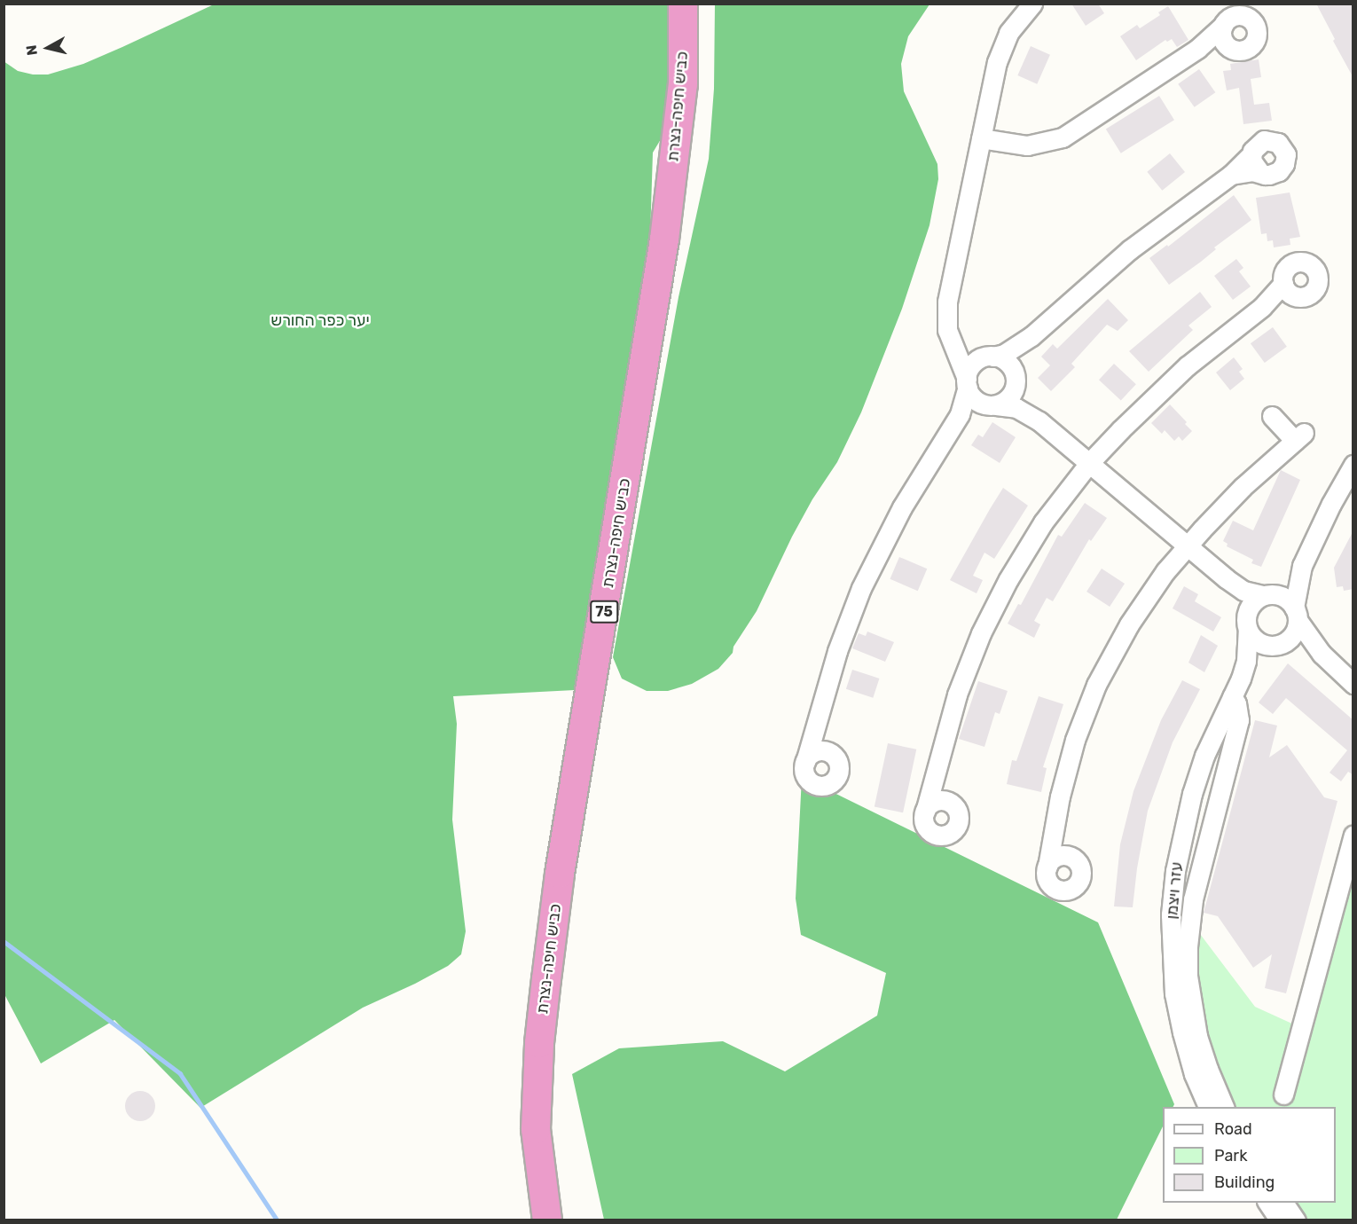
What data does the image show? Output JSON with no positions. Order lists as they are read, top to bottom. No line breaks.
{"streets":{"highway":["כביש חיפה-נצרת","75"],"street":["עזר ויצמן"]},"parks":["יער כפר החורש"],"legend":["Road","Park","Building"],"north":"left"}
